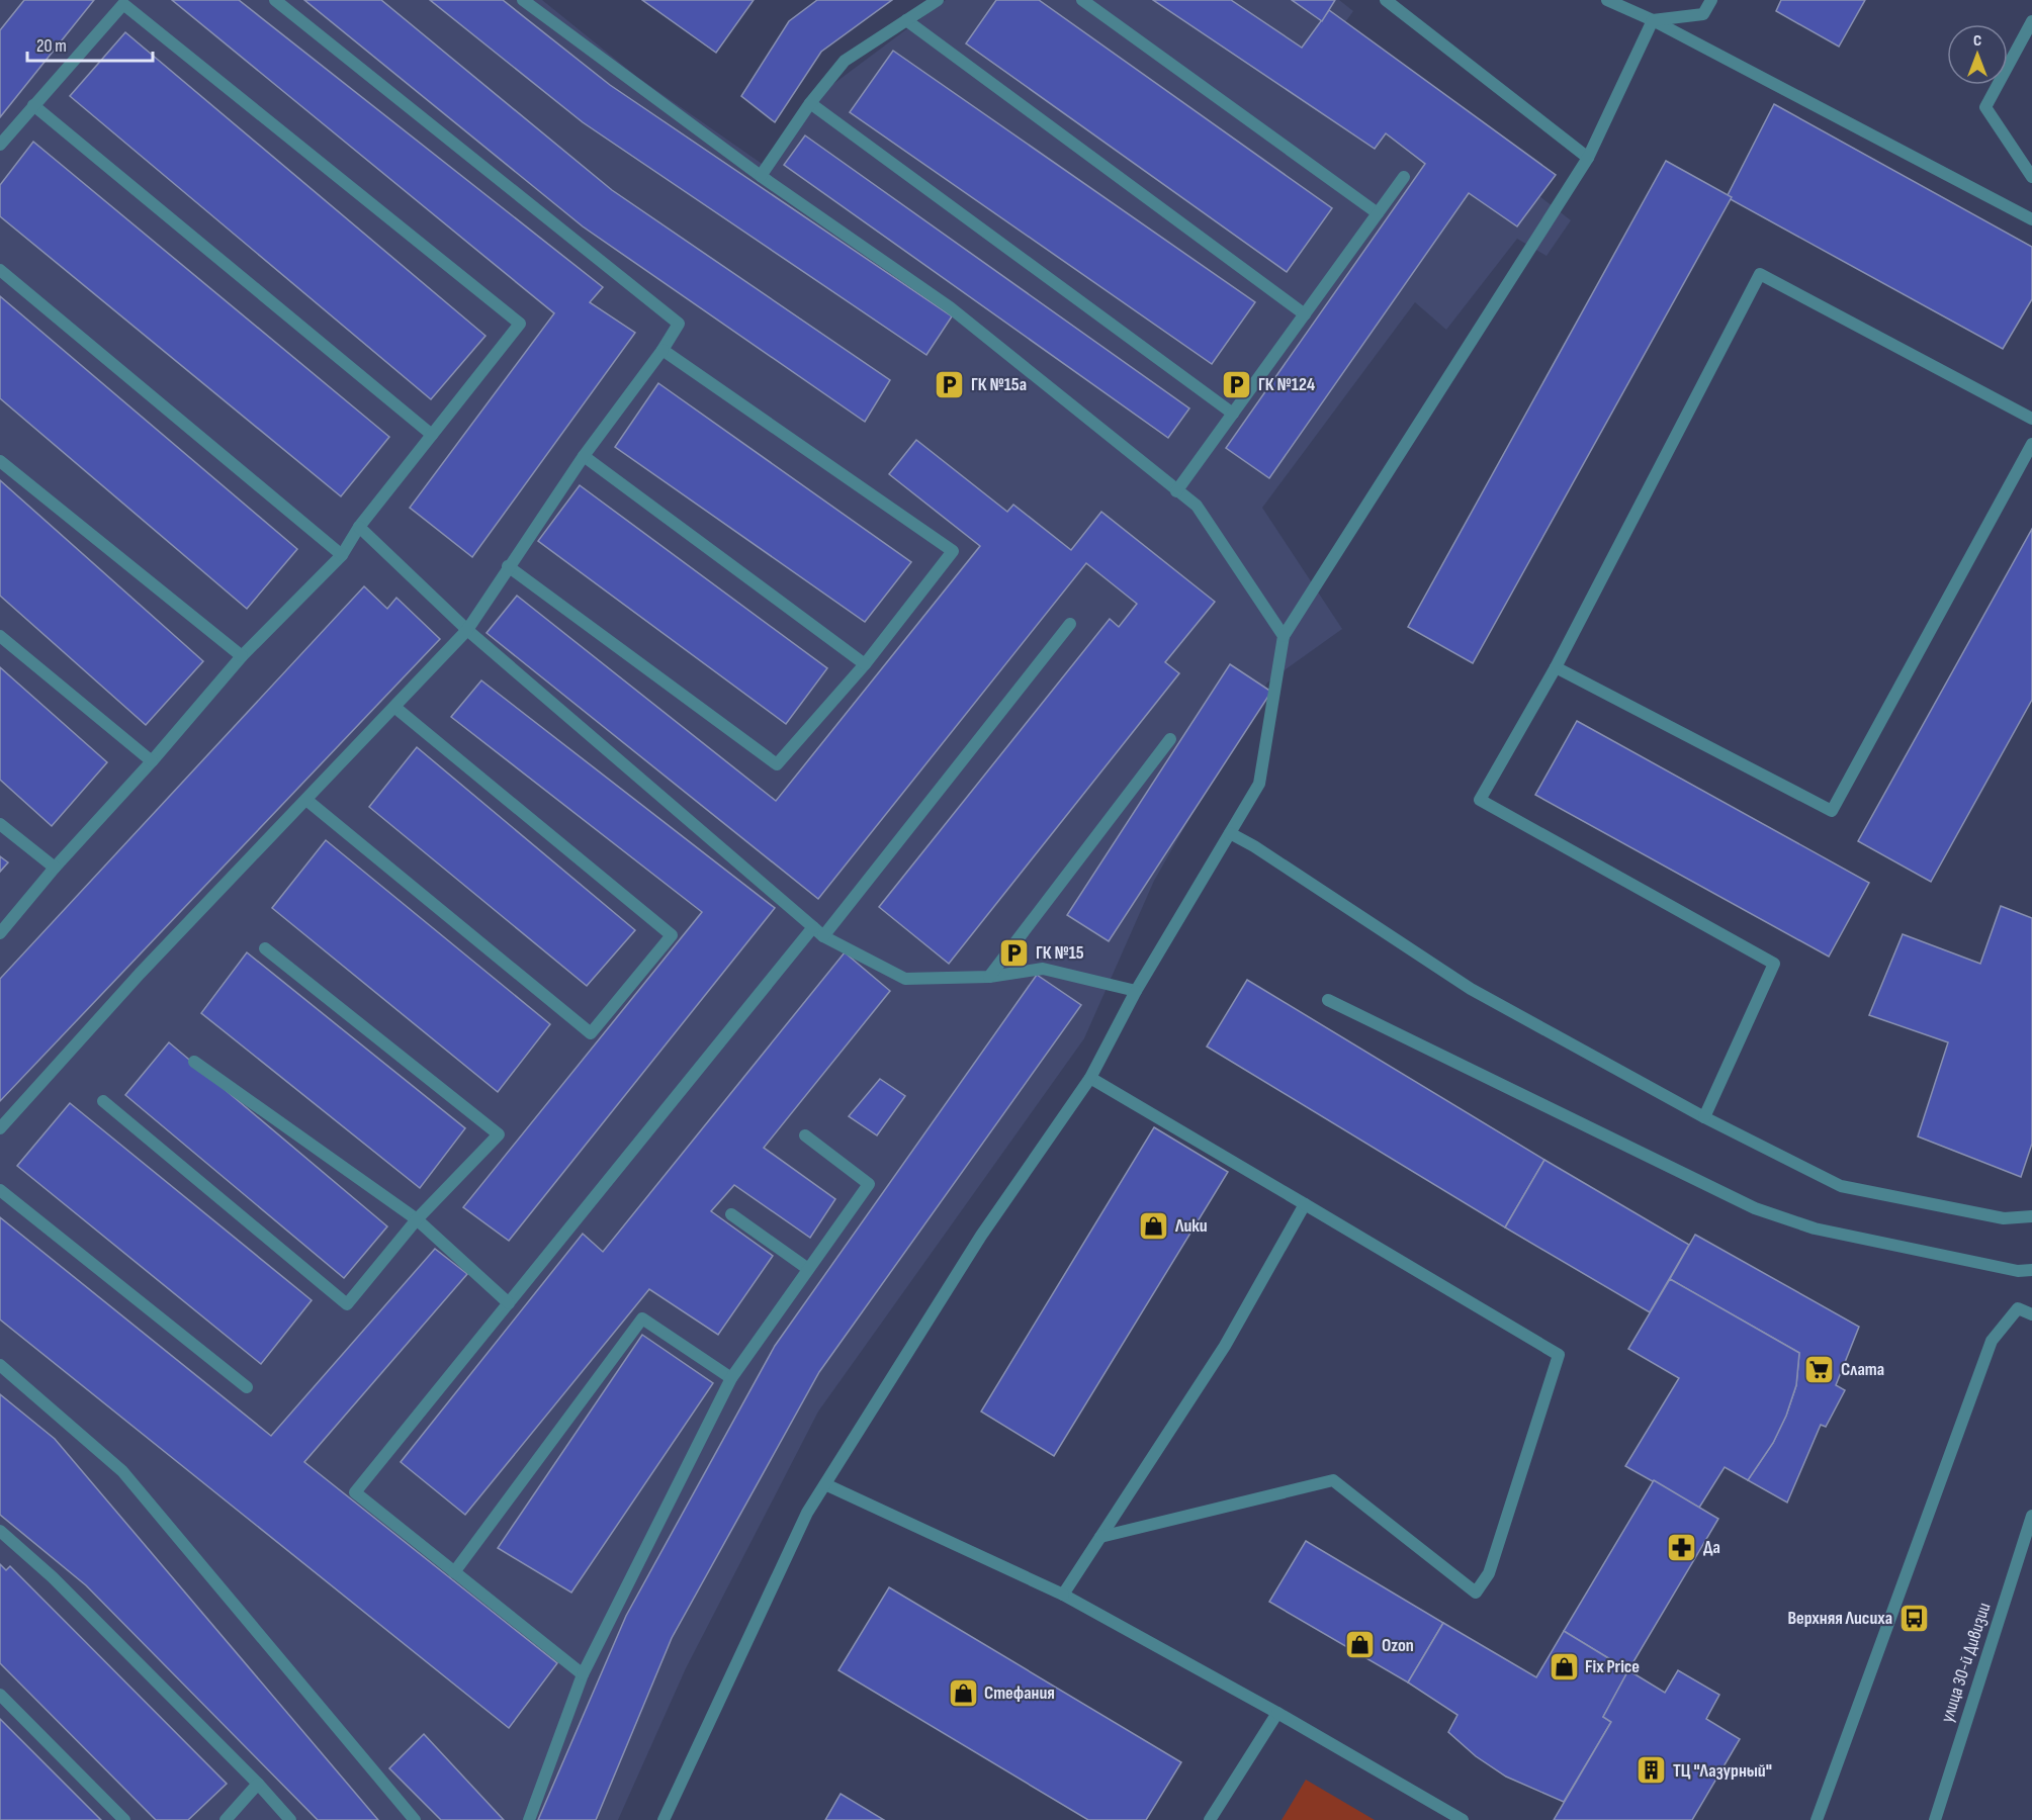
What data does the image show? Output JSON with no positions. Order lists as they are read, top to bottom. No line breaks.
{"streets":{"street":["улица 30-й Дивизии"]},"places":{"parking":["ГК №15а","ГК №124","ГК №15"],"shop":["Лики","Ozon","Fix Price","Стефания"],"supermarket":["Слата"],"pharmacy":["Да"],"bus stop":["Верхняя Лисиха"],"building":["ТЦ \"Лазурный\""]},"scale_bar":"20 m","north":"top"}
